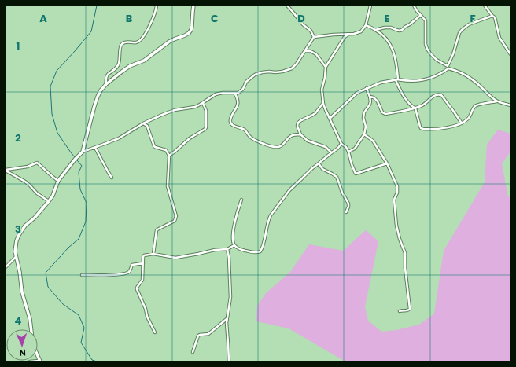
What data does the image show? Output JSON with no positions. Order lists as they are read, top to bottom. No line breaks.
{"north":"bottom","grid":{"columns":["A","B","C","D","E","F"],"rows":["1","2","3","4"]}}
